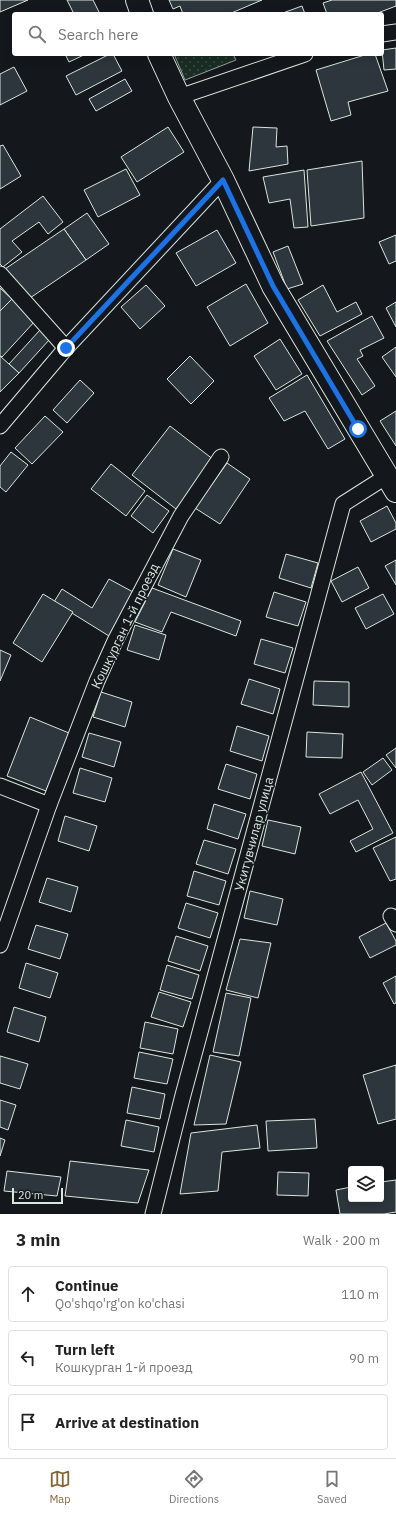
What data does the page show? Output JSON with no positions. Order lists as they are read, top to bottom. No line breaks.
{"streets":{"street":["Кошкурган 1-й проезд","Укитувчилар улица"]},"scale_bar":"20 m","page":{"search":"Search here","scale":"20 m","heading":["3 min","Walk · 200 m"],"list":[["Continue","Qo'shqo'rg'on ko'chasi","110 m"],["Turn left","Кошкурган 1-й проезд","90 m"],"Arrive at destination"],"nav":["Map","Directions","Saved"]}}
